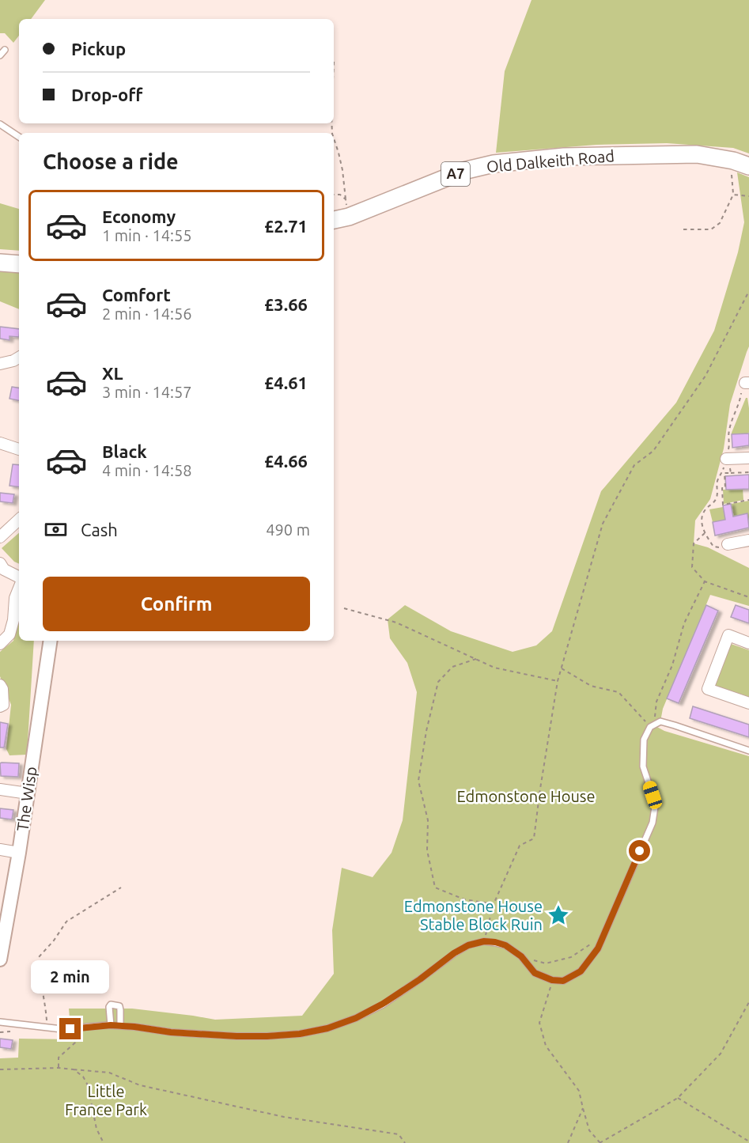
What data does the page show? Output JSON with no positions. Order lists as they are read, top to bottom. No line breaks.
{"streets":{"main road":["Old Dalkeith Road","A7"],"street":["The Wisp"]},"parks":["Edmonstone House","Little France Park"],"places":{"place":["Edmonstone House Stable Block Ruin"]},"page":{"banner":["Pickup","Drop-off"],"heading":"Choose a ride","list":[{"name":"Economy","note":"1 min · 14:55","value":"£2.71"},{"name":"Comfort","note":"2 min · 14:56","value":"£3.66"},{"name":"XL","note":"3 min · 14:57","value":"£4.61"},{"name":"Black","note":"4 min · 14:58","value":"£4.66"}],"pay":["Cash","490 m"],"buttons":"Confirm","bubble":"2 min"}}
